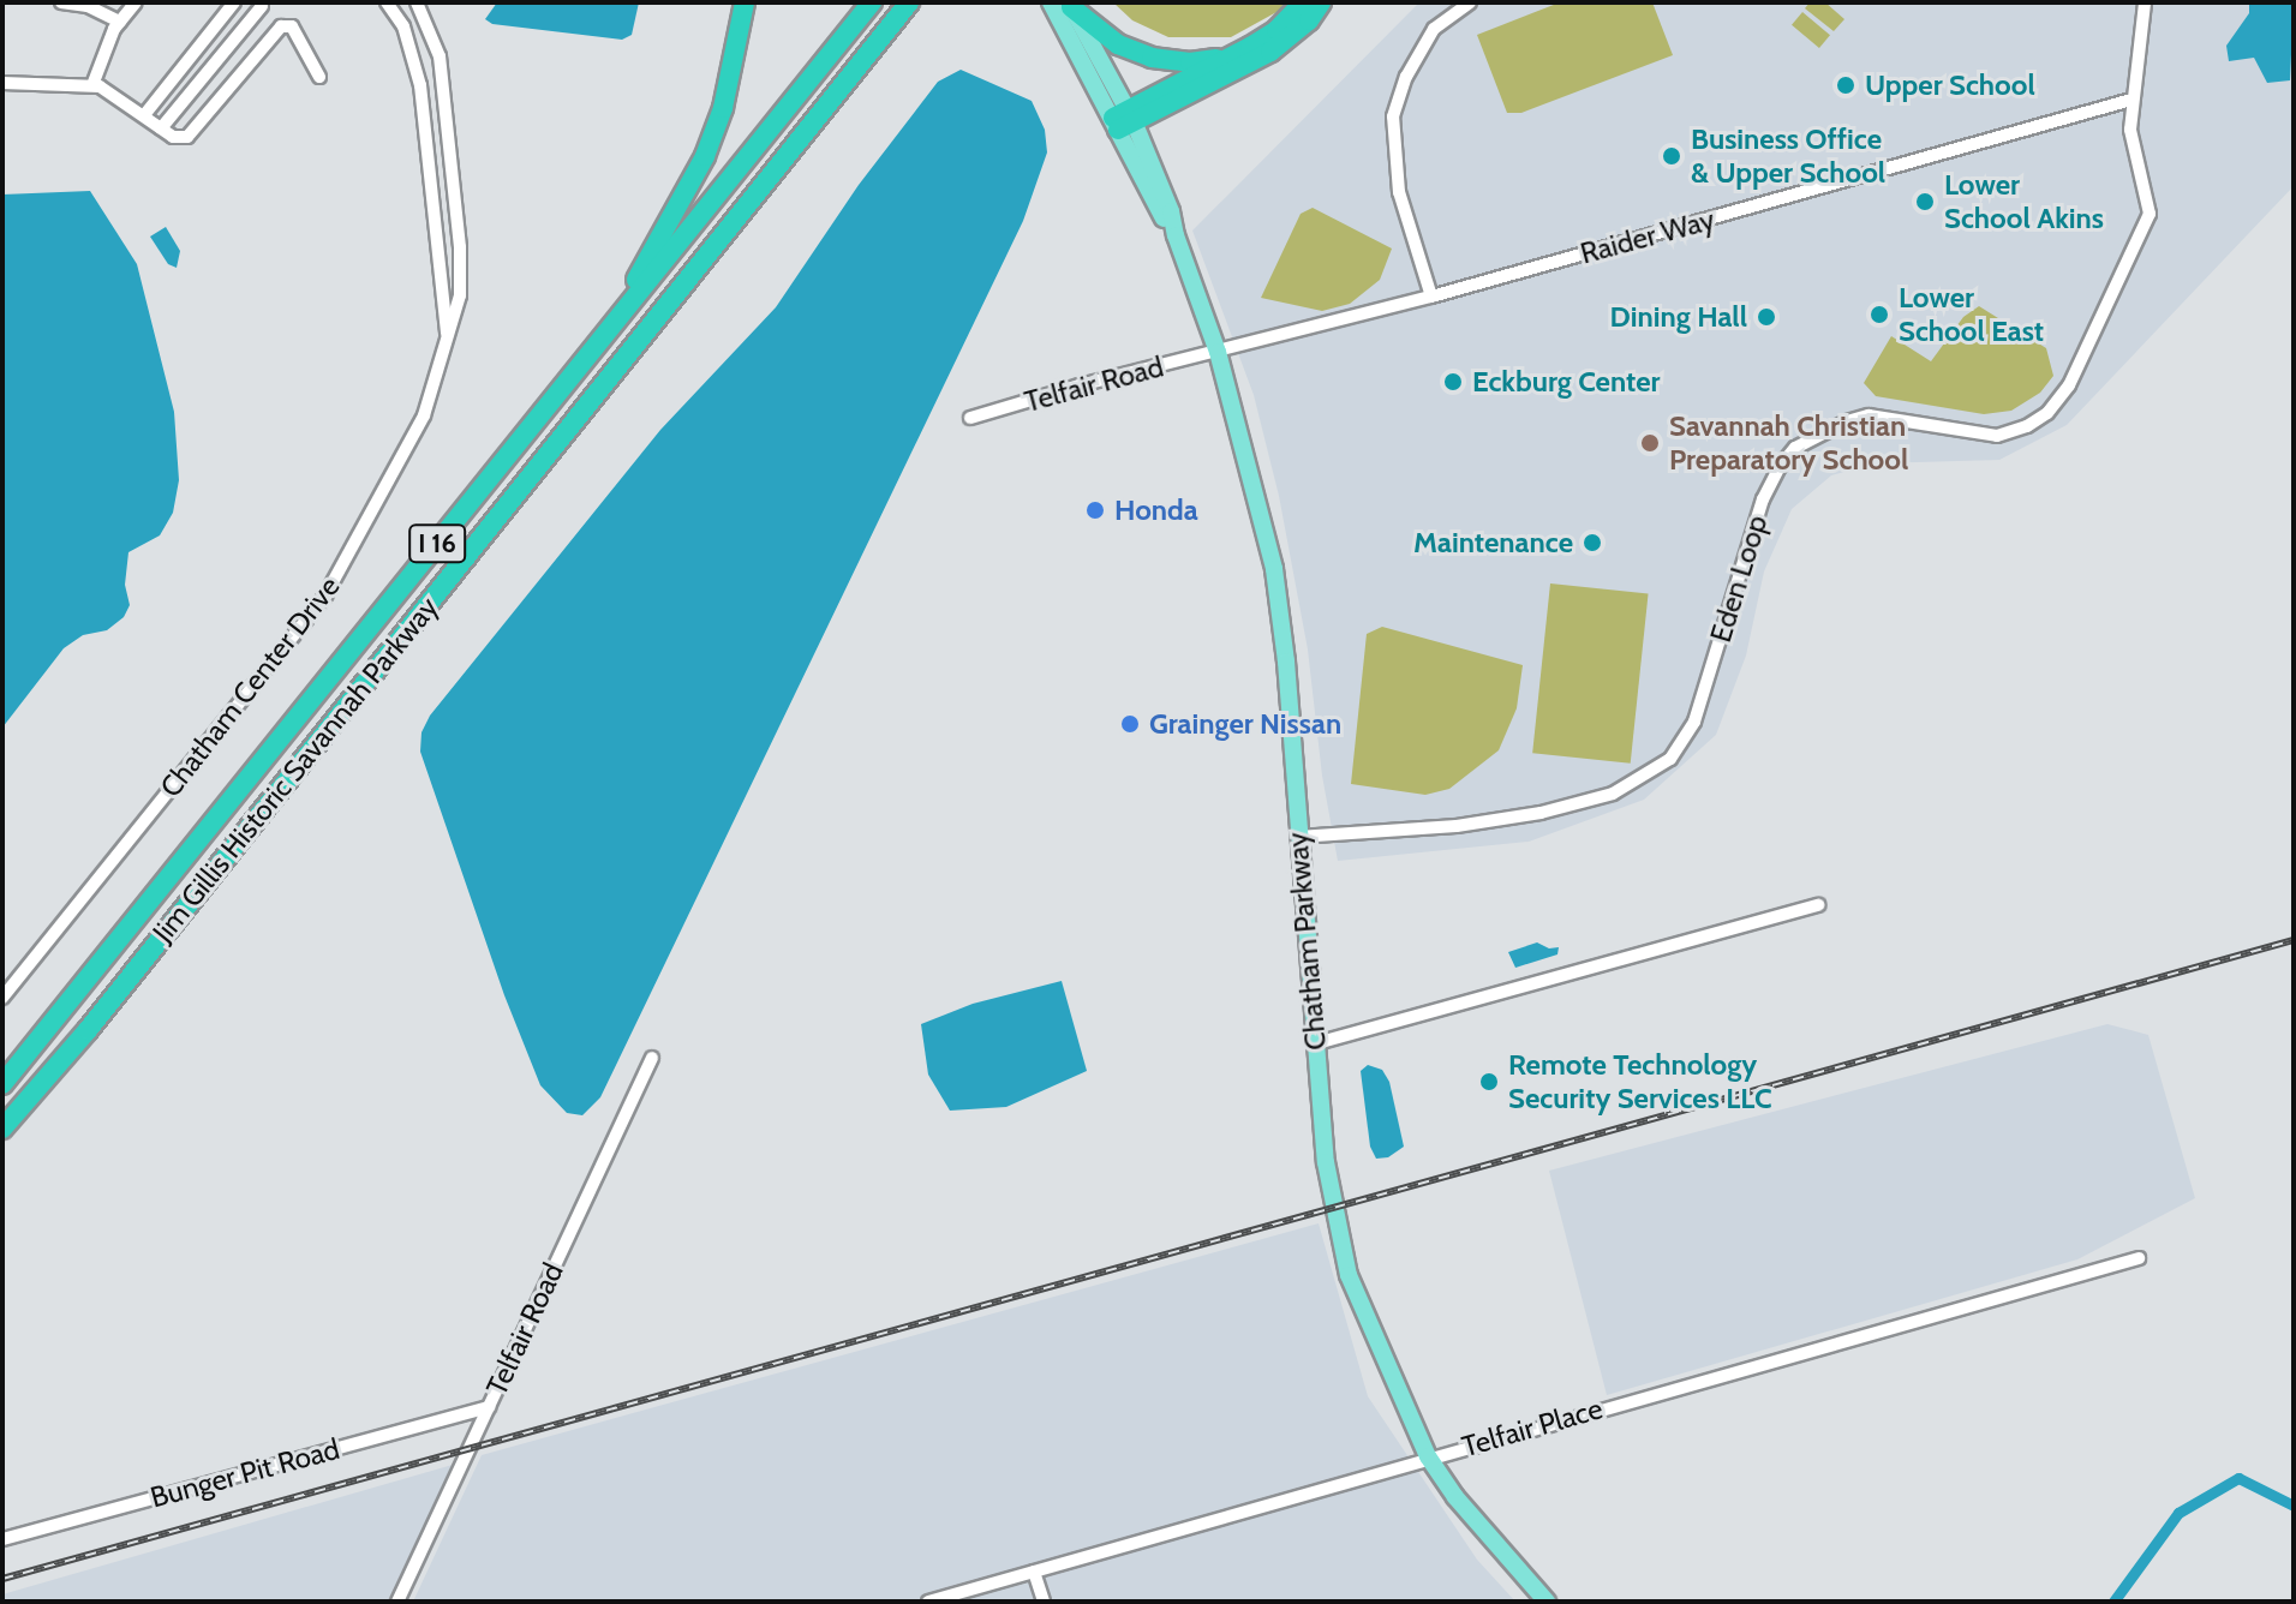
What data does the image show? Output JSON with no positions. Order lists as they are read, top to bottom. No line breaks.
{"streets":{"highway":["I 16","Jim Gillis Historic Savannah Parkway"],"main road":["Chatham Parkway"],"street":["Raider Way","Telfair Road","Eden Loop","Chatham Center Drive","Telfair Place","Bunger Pit Road"]},"crossings":[["Raider Way","Telfair Road"],["Raider Way","Eden Loop"],["Raider Way","Chatham Parkway"],["Telfair Road","Chatham Parkway"],["Telfair Road","Bunger Pit Road"],["Eden Loop","Chatham Parkway"],["Chatham Parkway","Telfair Place"]],"places":["Upper School","Business Office & Upper School","Lower School Akins","Lower School East","Dining Hall","Eckburg Center","Savannah Christian Preparatory School","Honda","Maintenance","Grainger Nissan","Remote Technology Security Services LLC"]}
